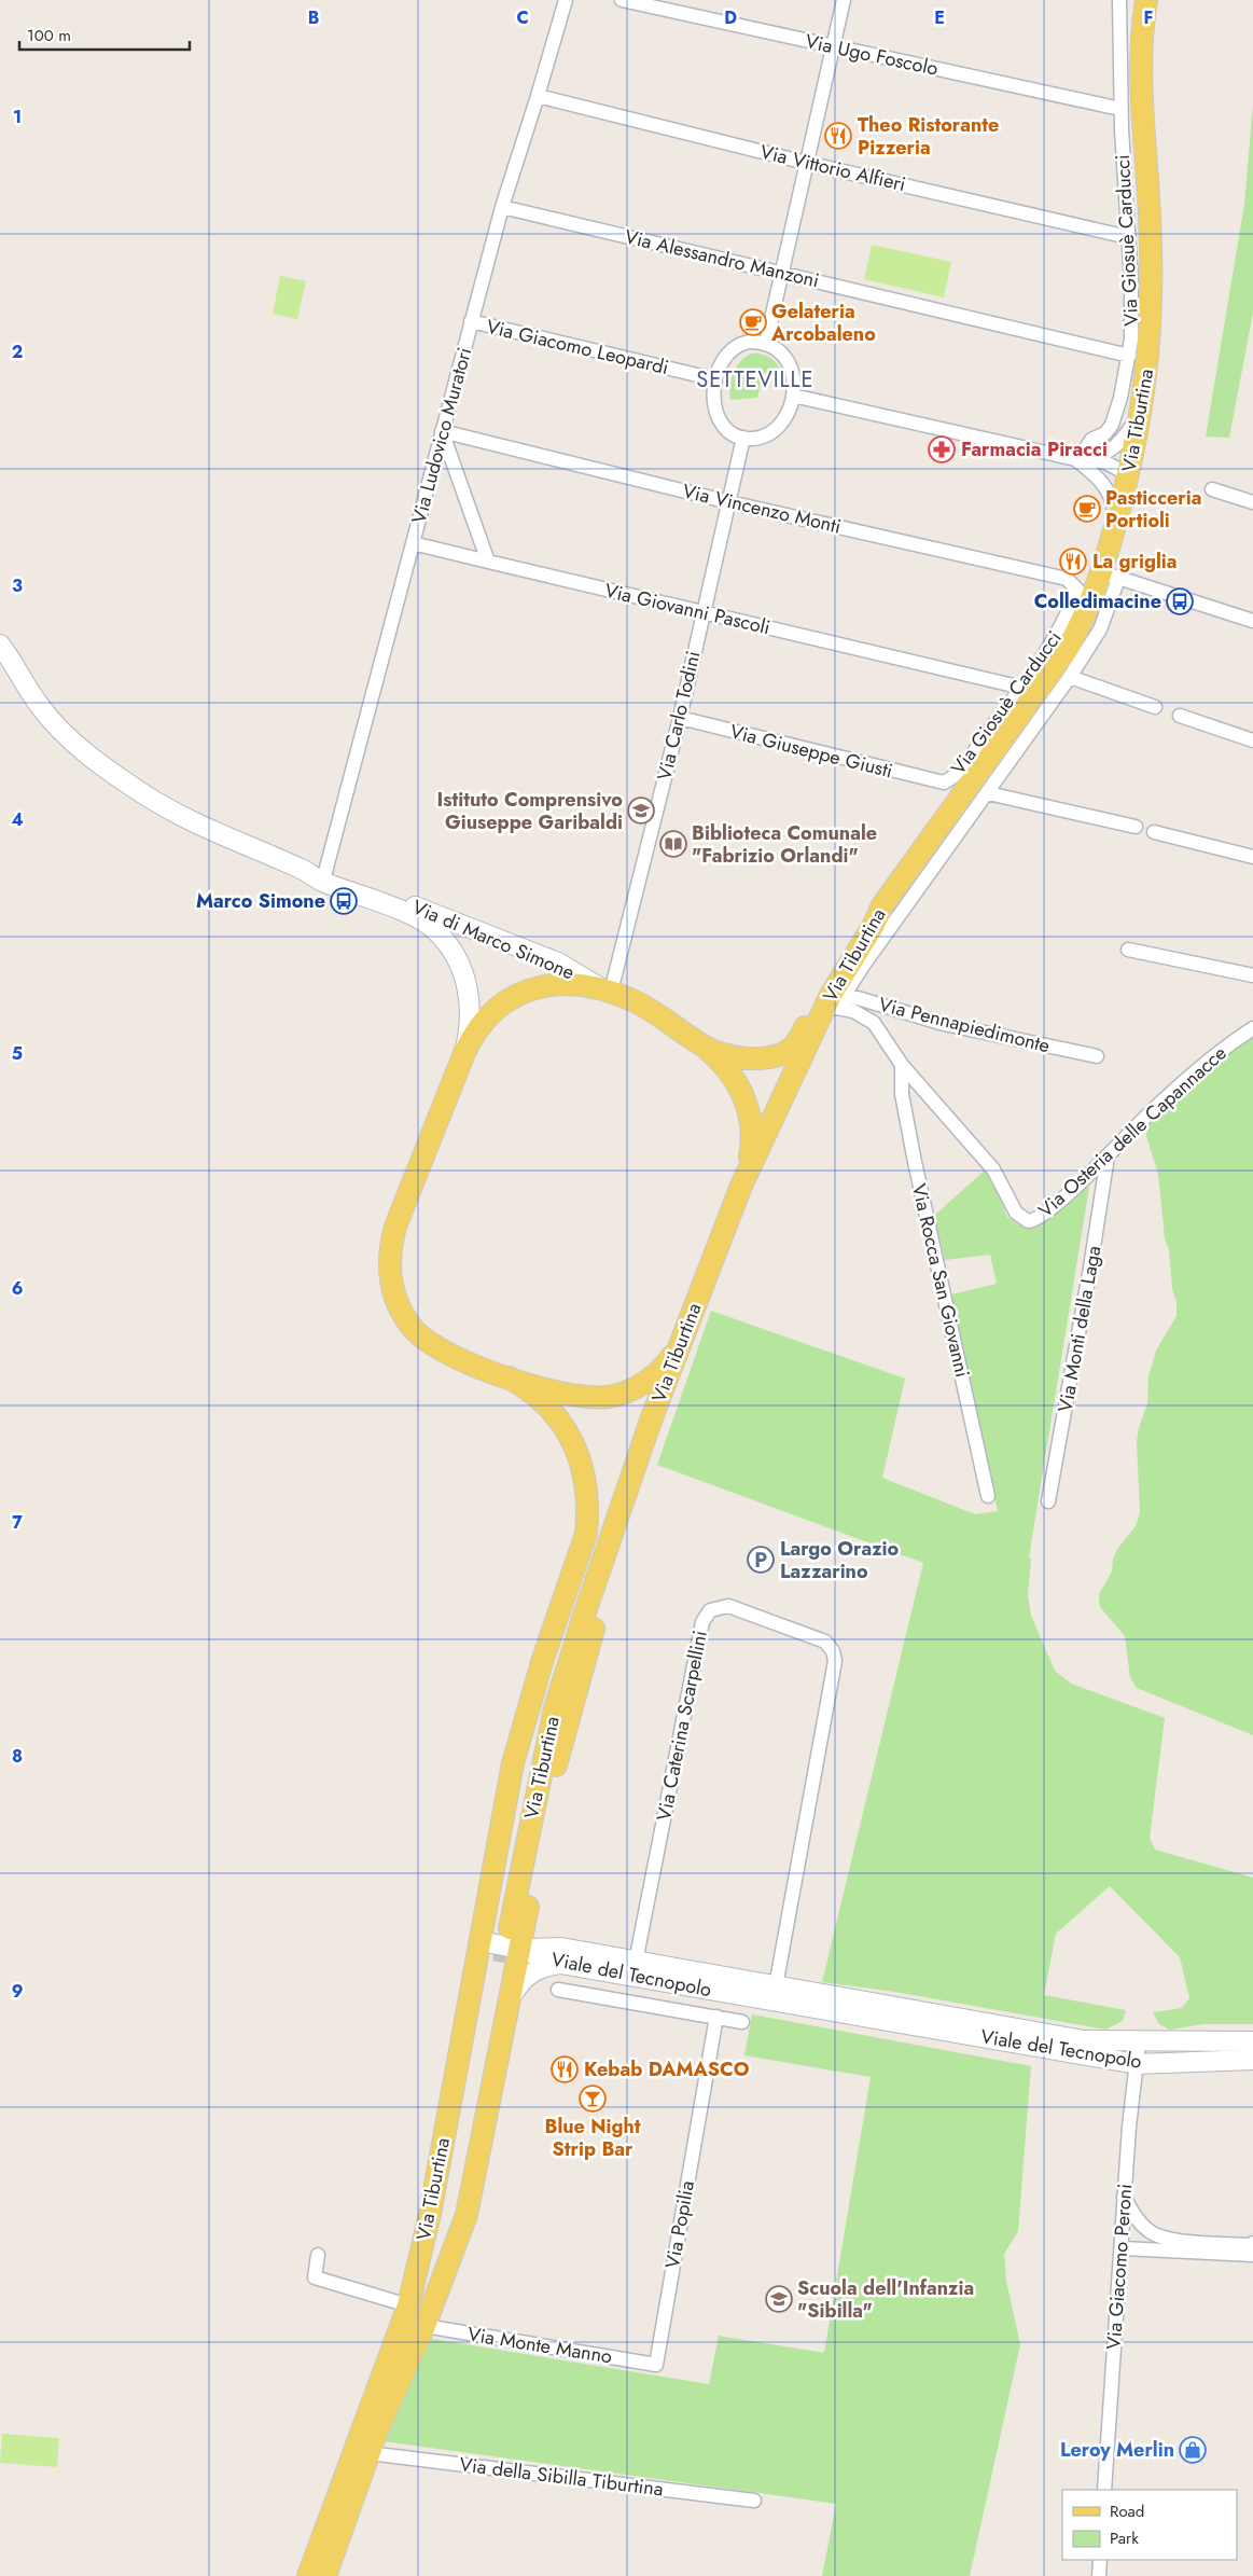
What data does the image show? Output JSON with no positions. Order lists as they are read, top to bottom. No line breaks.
{"streets":{"main road":["Via Tiburtina","Via di Marco Simone","Viale del Tecnopolo"],"street":["Via Ugo Foscolo","Via Vittorio Alfieri","Via Giosuè Carducci","Via Alessandro Manzoni","Via Giacomo Leopardi","Via Ludovico Muratori","Via Vincenzo Monti","Via Giovanni Pascoli","Via Carlo Todini","Via Giuseppe Giusti","Via Pennapiedimonte","Via Osteria delle Capannacce","Via Rocca San Giovanni","Via Monti della Laga","Via Caterina Scarpellini","Via Popilia","Via Giacomo Peroni","Via Monte Manno","Via della Sibilla Tiburtina"]},"crossings":[["Via Ugo Foscolo","Via Giosuè Carducci"],["Via Vittorio Alfieri","Via Giosuè Carducci"],["Via Vittorio Alfieri","Via Ludovico Muratori"],["Via Giosuè Carducci","Via Alessandro Manzoni"],["Via Giosuè Carducci","Via Vincenzo Monti"],["Via Giosuè Carducci","Via Giovanni Pascoli"],["Via Giosuè Carducci","Via Giuseppe Giusti"],["Via Alessandro Manzoni","Via Ludovico Muratori"],["Via Giacomo Leopardi","Via Ludovico Muratori"],["Via Giacomo Leopardi","Via Carlo Todini"],["Via Tiburtina","Via di Marco Simone"],["Via Tiburtina","Via Pennapiedimonte"],["Via Tiburtina","Via Osteria delle Capannacce"],["Via Tiburtina","Viale del Tecnopolo"],["Via Tiburtina","Via della Sibilla Tiburtina"],["Via Ludovico Muratori","Via Vincenzo Monti"],["Via Ludovico Muratori","Via Giovanni Pascoli"],["Via Ludovico Muratori","Via di Marco Simone"],["Via Vincenzo Monti","Via Carlo Todini"],["Via Giovanni Pascoli","Via Carlo Todini"],["Via Carlo Todini","Via Giuseppe Giusti"],["Via Carlo Todini","Via di Marco Simone"],["Via Pennapiedimonte","Via Osteria delle Capannacce"],["Via Osteria delle Capannacce","Via Rocca San Giovanni"],["Via Osteria delle Capannacce","Via Monti della Laga"],["Via Caterina Scarpellini","Viale del Tecnopolo"],["Viale del Tecnopolo","Via Giacomo Peroni"],["Via Popilia","Via Monte Manno"]],"districts":["SETTEVILLE"],"places":{"restaurant":["Theo Ristorante Pizzeria","La griglia","Kebab DAMASCO"],"cafe":["Gelateria Arcobaleno","Pasticceria Portioli"],"pharmacy":["Farmacia Piracci"],"bus stop":["Colledimacine","Marco Simone"],"school or university":["Istituto Comprensivo Giuseppe Garibaldi","Scuola dell'Infanzia \"Sibilla\""],"library":["Biblioteca Comunale \"Fabrizio Orlandi\""],"parking":["Largo Orazio Lazzarino"],"bar":["Blue Night Strip Bar"],"shop":["Leroy Merlin"]},"legend":["Road","Park"],"scale_bar":"100 m","grid":{"columns":["B","C","D","E","F"],"rows":["1","2","3","4","5","6","7","8","9"]}}
